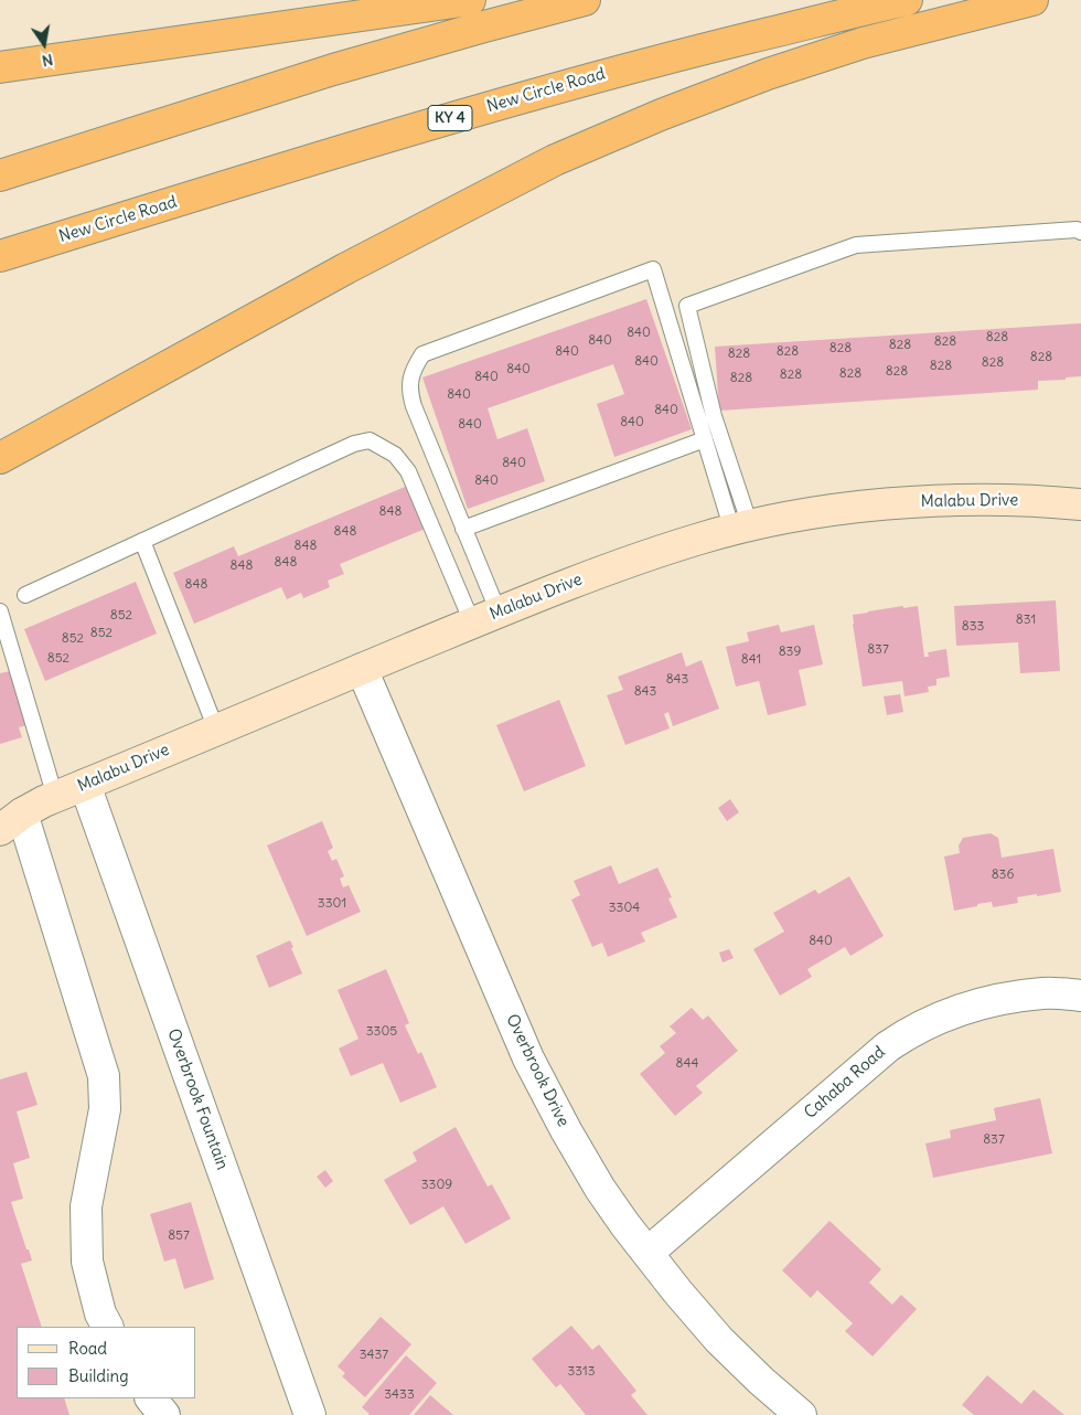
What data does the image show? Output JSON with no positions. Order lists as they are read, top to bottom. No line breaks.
{"streets":{"highway":["New Circle Road","KY 4"],"street":["Malabu Drive","Overbrook Drive","Cahaba Road","Overbrook Fountain"]},"crossings":[["Malabu Drive","Overbrook Drive"],["Malabu Drive","Overbrook Fountain"],["Overbrook Drive","Cahaba Road"]],"house_numbers":["840","828","840","828","828","828","840","828","828","828","840","828","828","840","828","828","828","840","828","840","840","840","840","840","840","848","848","848","848","848","848","852","831","833","852","852","837","839","852","841","843","843","836","3301","3304","840","3305","844","837","3309","857","3437","3313","3433"],"legend":["Road","Building"],"north":"bottom"}
